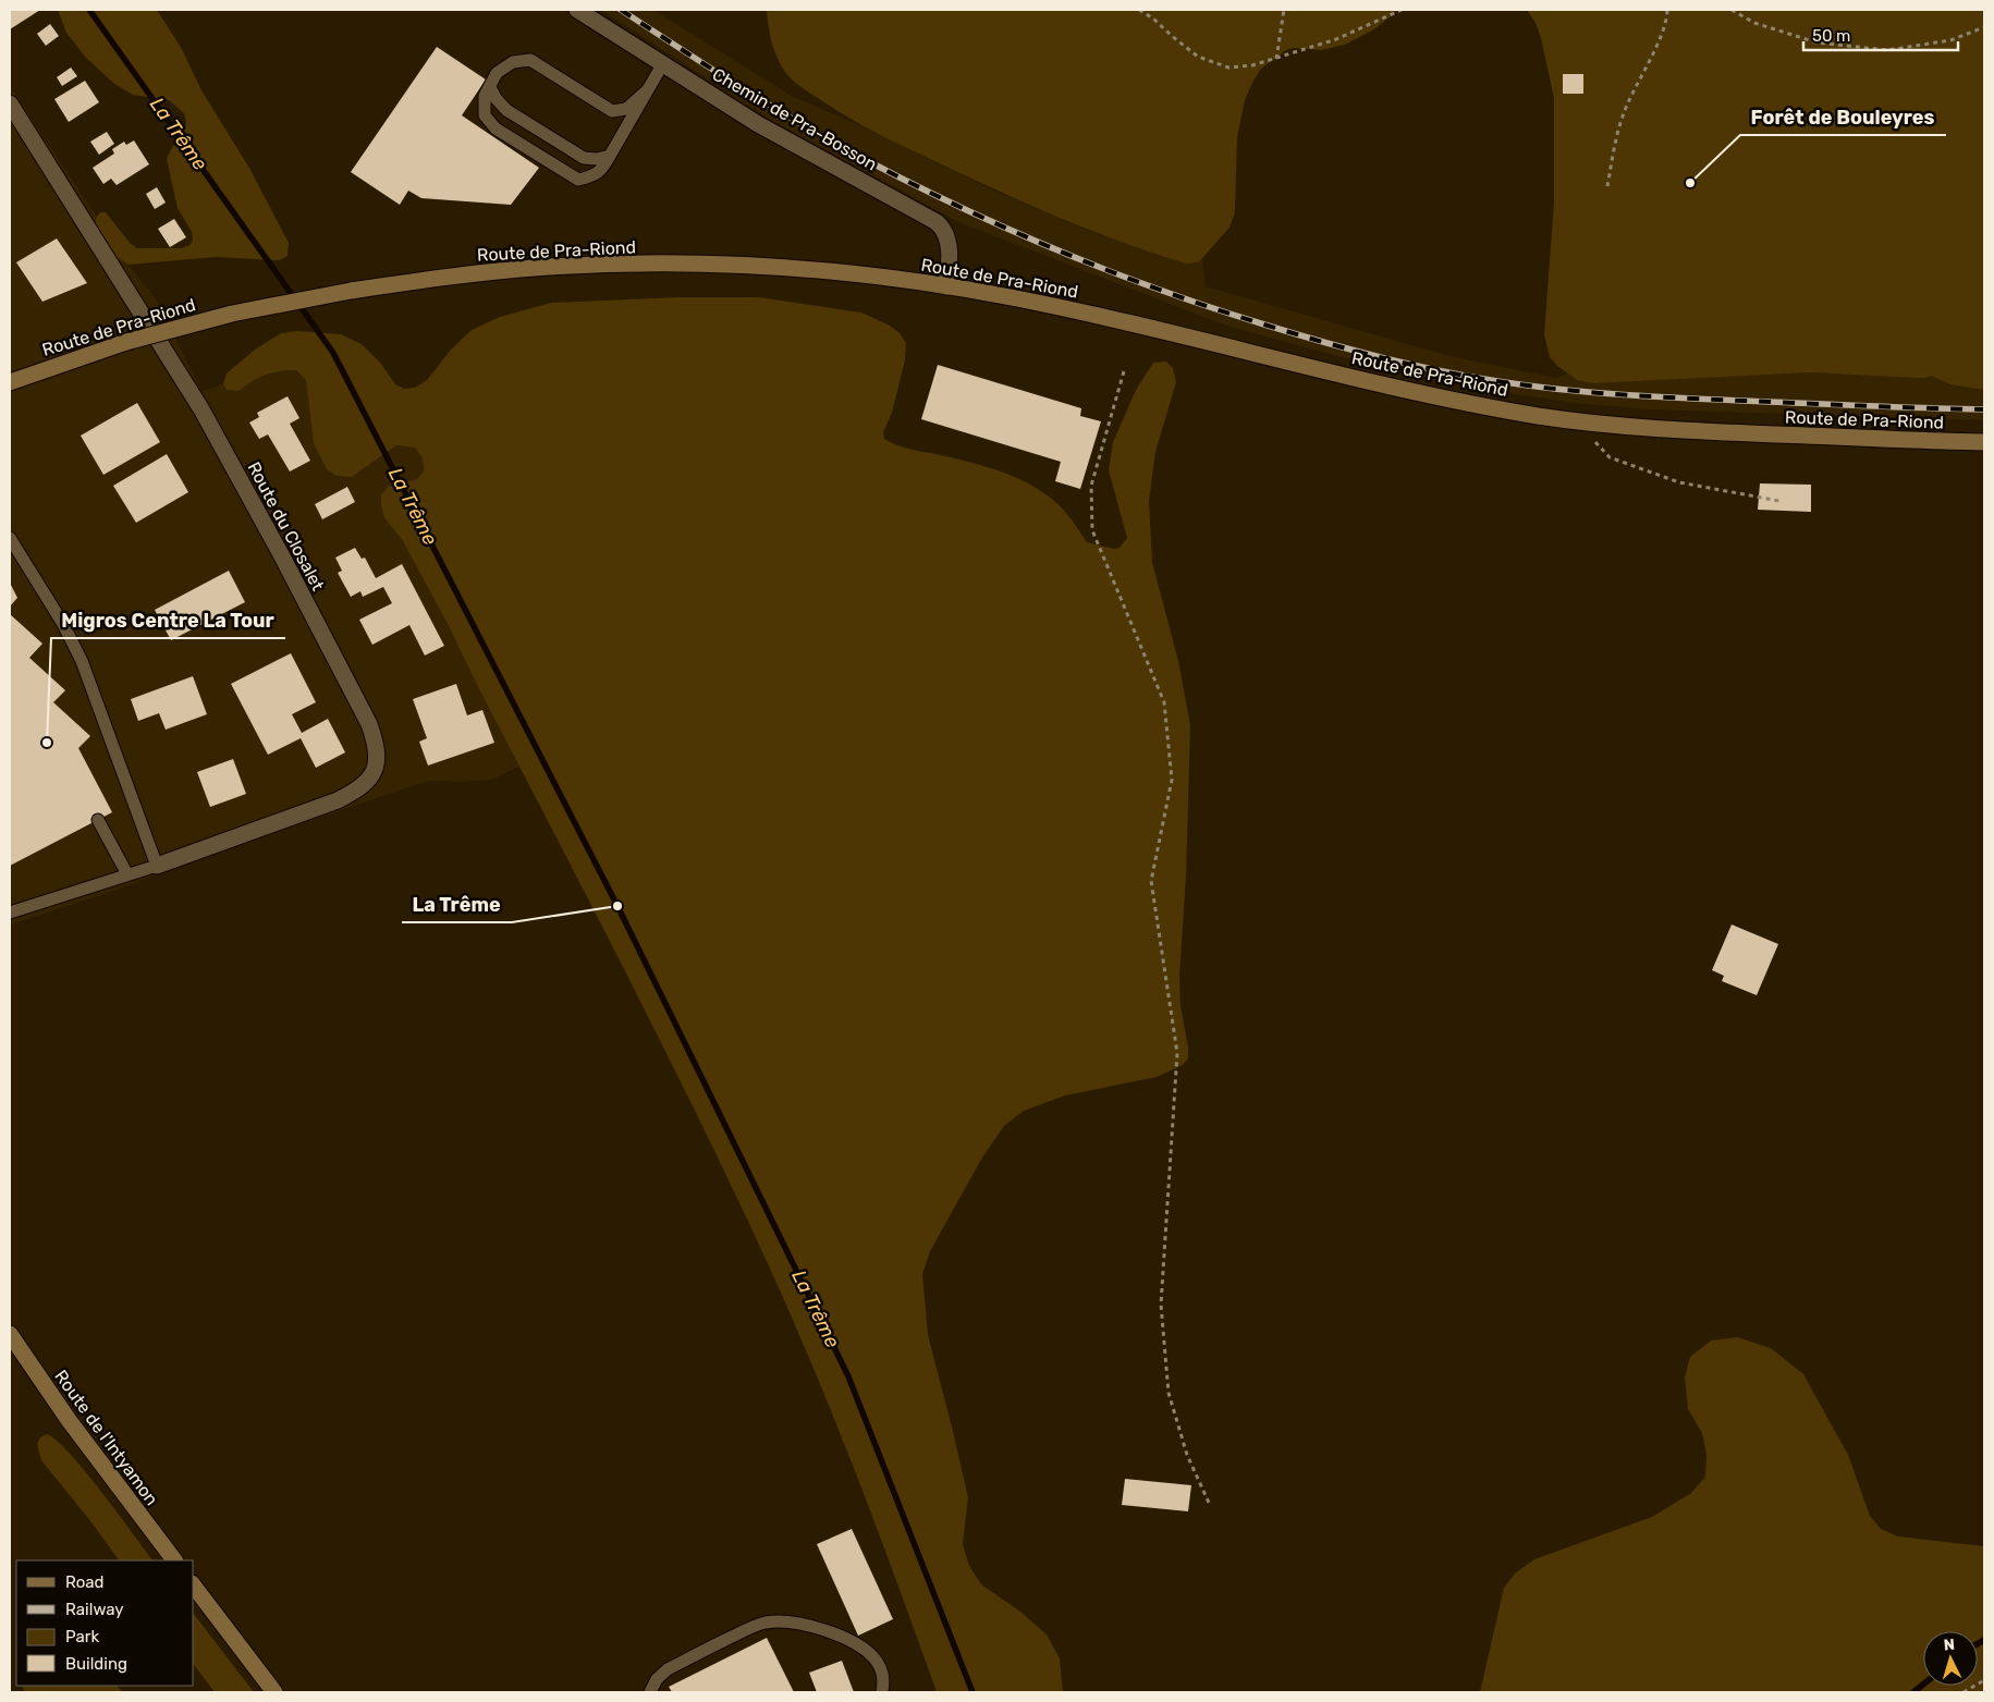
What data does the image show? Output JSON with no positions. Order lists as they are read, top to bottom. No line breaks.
{"streets":{"main road":["Route de Pra-Riond","Route de l'Intyamon"],"street":["Chemin de Pra-Bosson","Route du Closalet"]},"crossings":[["Chemin de Pra-Bosson","Route de Pra-Riond"]],"water":["La Trême"],"places":["Forêt de Bouleyres","Migros Centre La Tour","La Trême"],"legend":["Road","Railway","Park","Building"],"scale_bar":"50 m","north":"top"}
